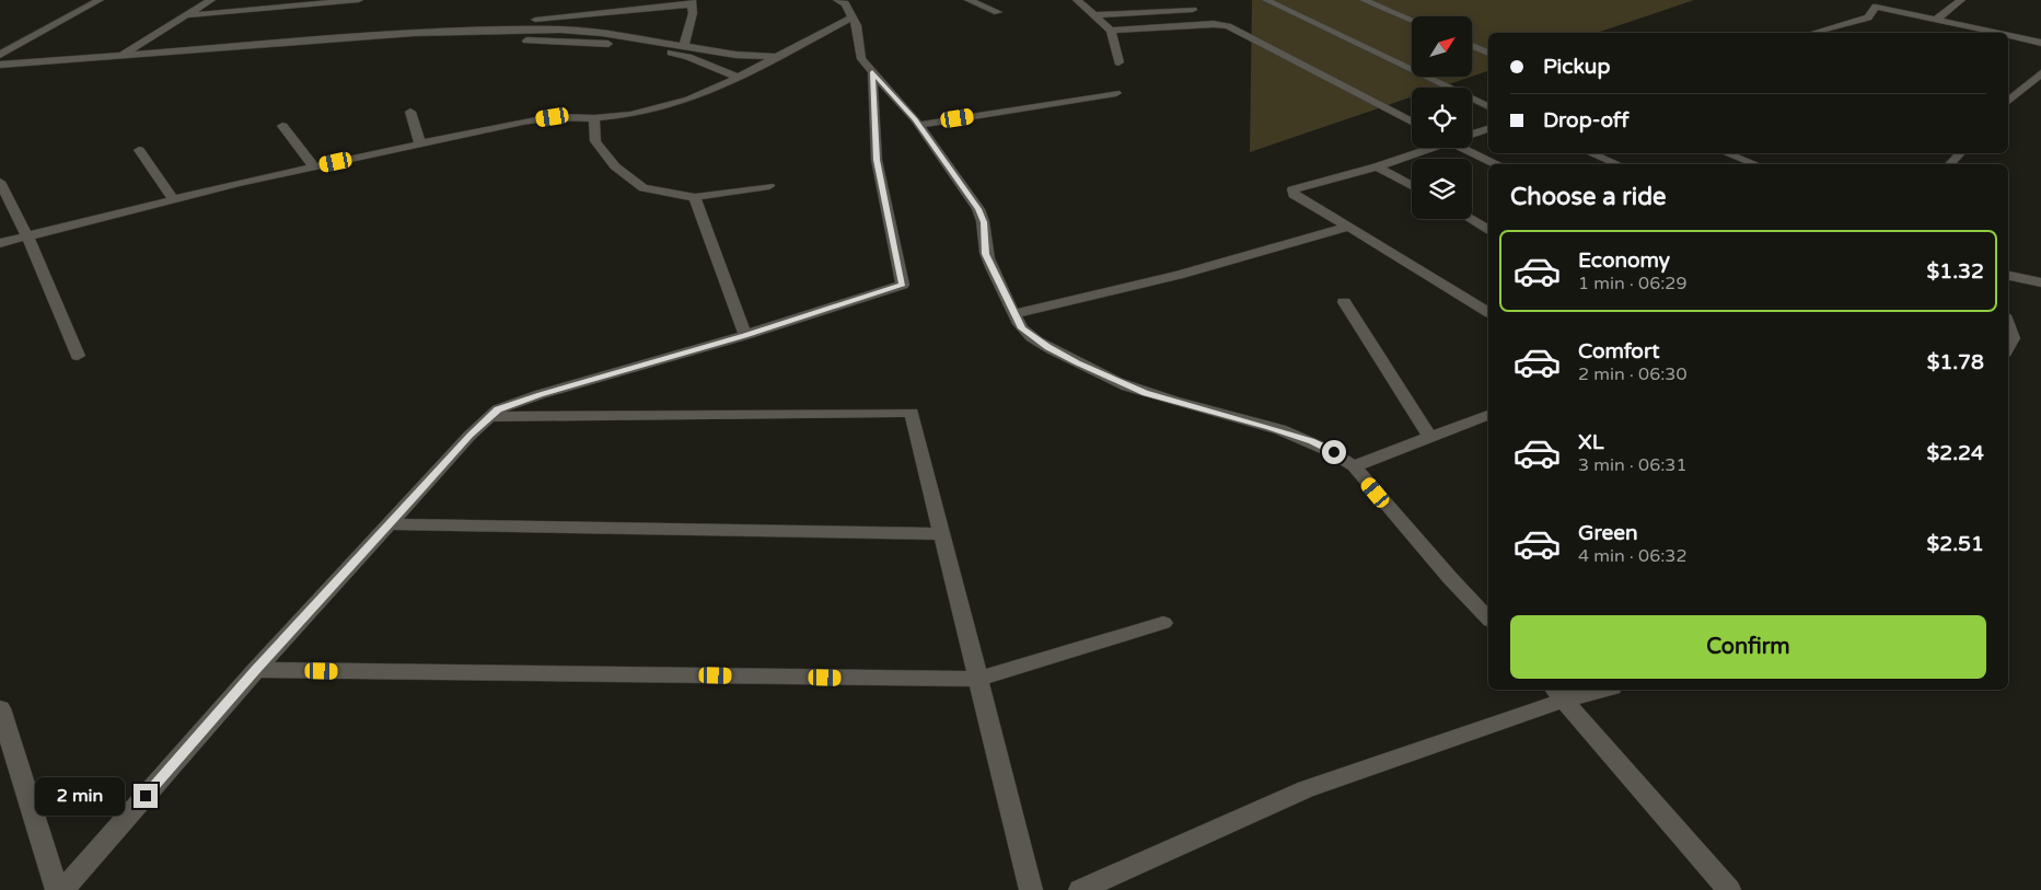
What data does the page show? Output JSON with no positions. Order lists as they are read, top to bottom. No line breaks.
{"north":"top right","page":{"banner":["Pickup","Drop-off"],"heading":"Choose a ride","list":[{"name":"Economy","note":"1 min · 06:29","value":"$1.32"},{"name":"Comfort","note":"2 min · 06:30","value":"$1.78"},{"name":"XL","note":"3 min · 06:31","value":"$2.24"},{"name":"Green","note":"4 min · 06:32","value":"$2.51"}],"buttons":"Confirm","bubble":"2 min"}}
